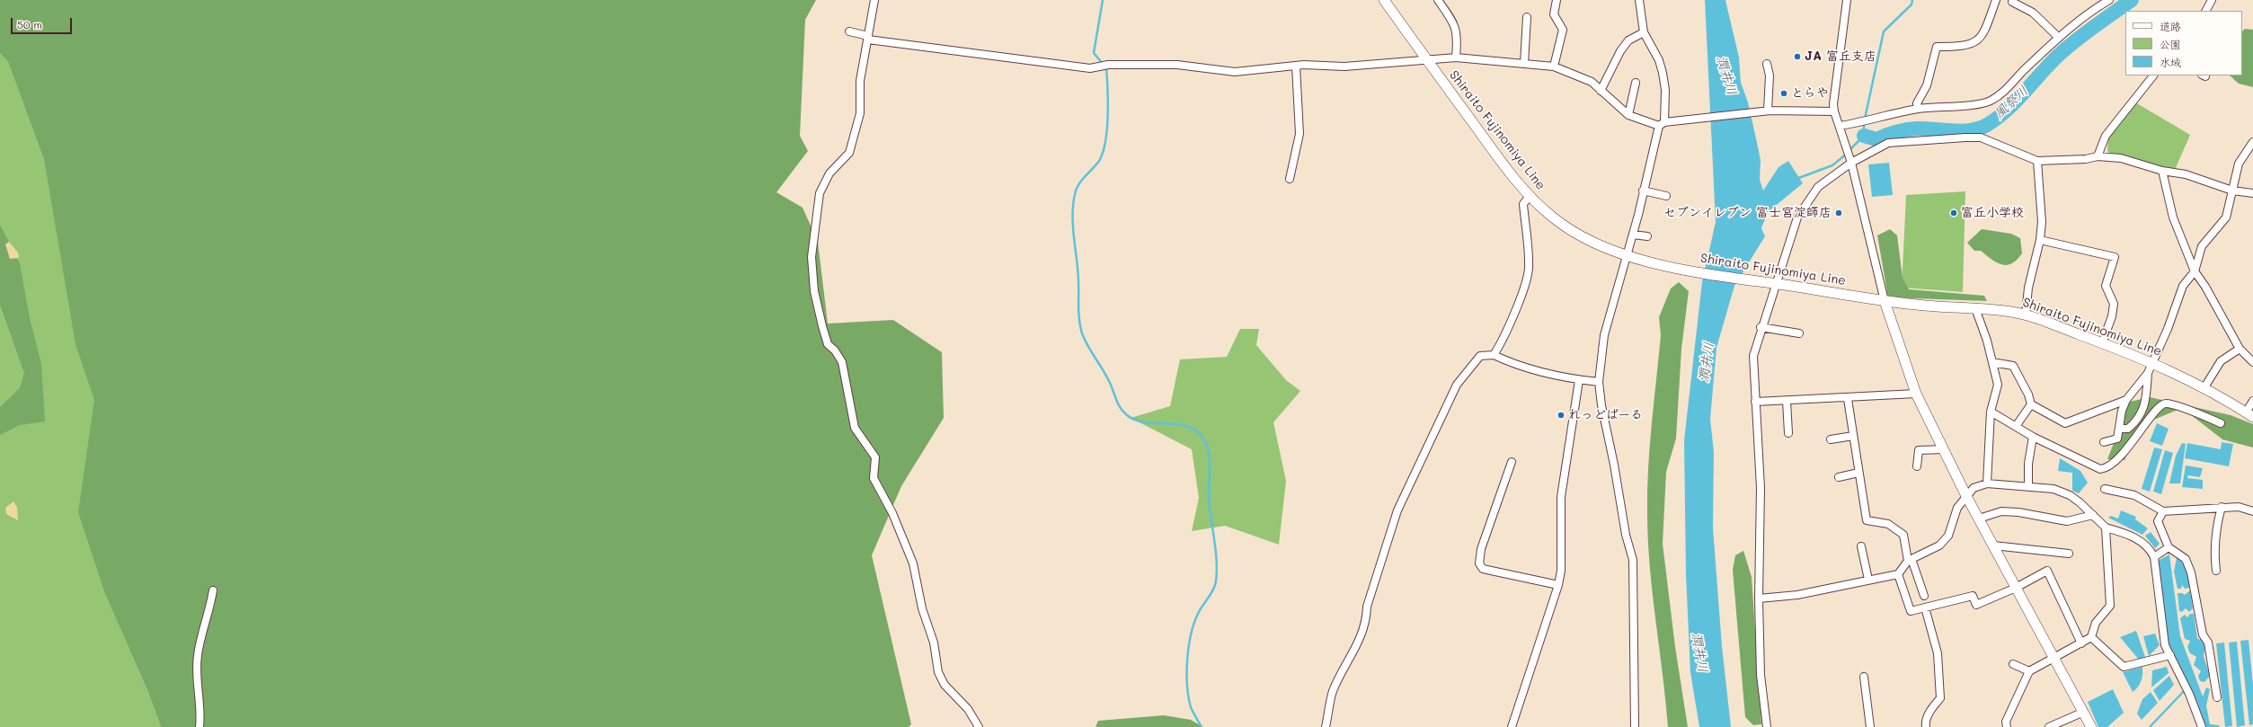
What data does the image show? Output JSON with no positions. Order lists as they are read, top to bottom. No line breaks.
{"streets":{"main road":["Shiraito Fujinomiya Line"]},"water":["潤井川","風祭川"],"places":["JA 富丘支店","とらや","セブンイレブン 富士宮淀師店","富丘小学校","れっどぱーる"],"legend":["道路","公園","水域"],"scale_bar":"50 m"}
